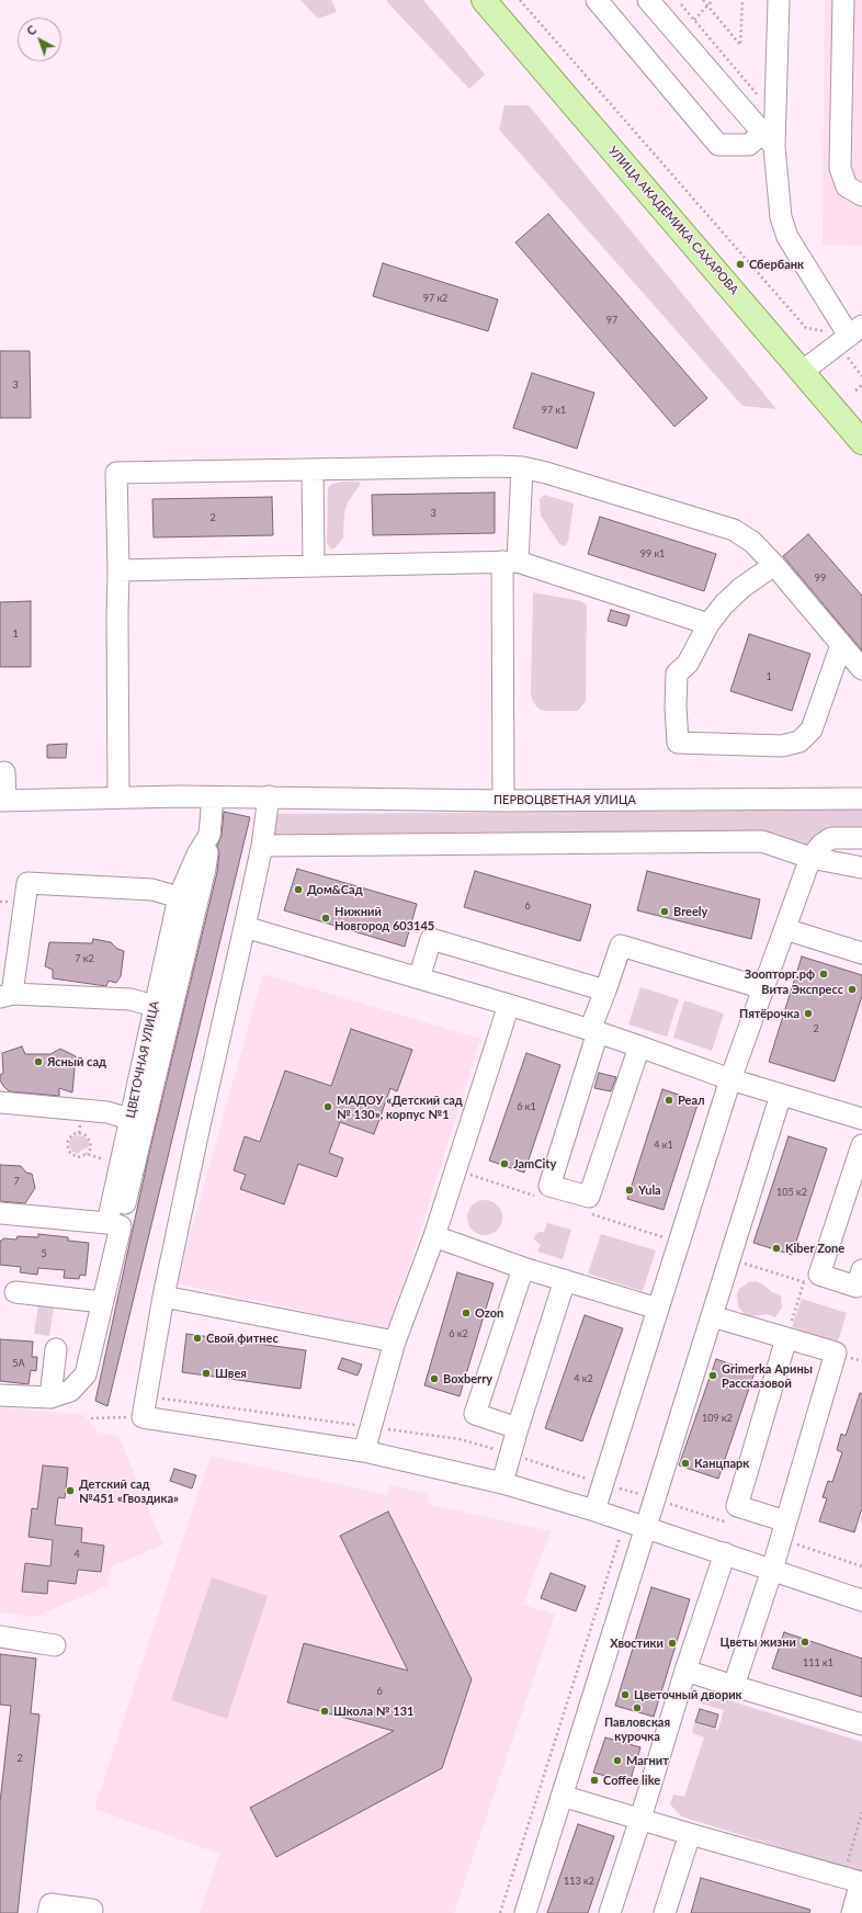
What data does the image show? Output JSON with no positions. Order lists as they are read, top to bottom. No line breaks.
{"streets":{"main road":["УЛИЦА АКАДЕМИКА САХАРОВА"],"street":["ПЕРВОЦВЕТНАЯ УЛИЦА","ЦВЕТОЧНАЯ УЛИЦА"]},"crossings":[["ПЕРВОЦВЕТНАЯ УЛИЦА","ЦВЕТОЧНАЯ УЛИЦА"]],"places":["Сбербанк","Дом&Сад","Breely","Нижний Новгород 603145","Зоопторг.рф","Вита Экспресс","Пятёрочка","Ясный сад","Реал","МАДОУ «Детский сад № 130», корпус №1","JamCity","Yula","Kiber Zone","Ozon","Свой фитнес","Швея","Grimerka Арины Рассказовой","Boxberry","Канцпарк","Детский сад №451 «Гвоздика»","Цветы жизни","Хвостики","Цветочный дворик","Павловская курочка","Школа № 131","Магнит","Coffee like"],"house_numbers":["97 к2","97","3","97 к1","3","2","99 к1","99","1","1","6","7 к2","2","6 к1","4 к1","7","105 к2","5","6 к2","5А","4 к2","109 к2","4","111 к1","6","2","113 к2"],"north":"top left"}
